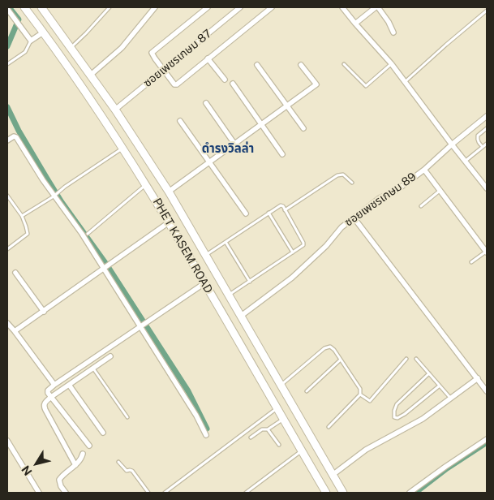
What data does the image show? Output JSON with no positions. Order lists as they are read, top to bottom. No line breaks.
{"streets":{"main road":["PHET KASEM ROAD"],"street":["ซอยเพชรเกษม 87","ซอยเพชรเกษม 89"]},"crossings":[["ซอยเพชรเกษม 87","PHET KASEM ROAD"],["ซอยเพชรเกษม 89","PHET KASEM ROAD"]],"districts":["ดำรงวิลล่า"],"north":"bottom left"}
